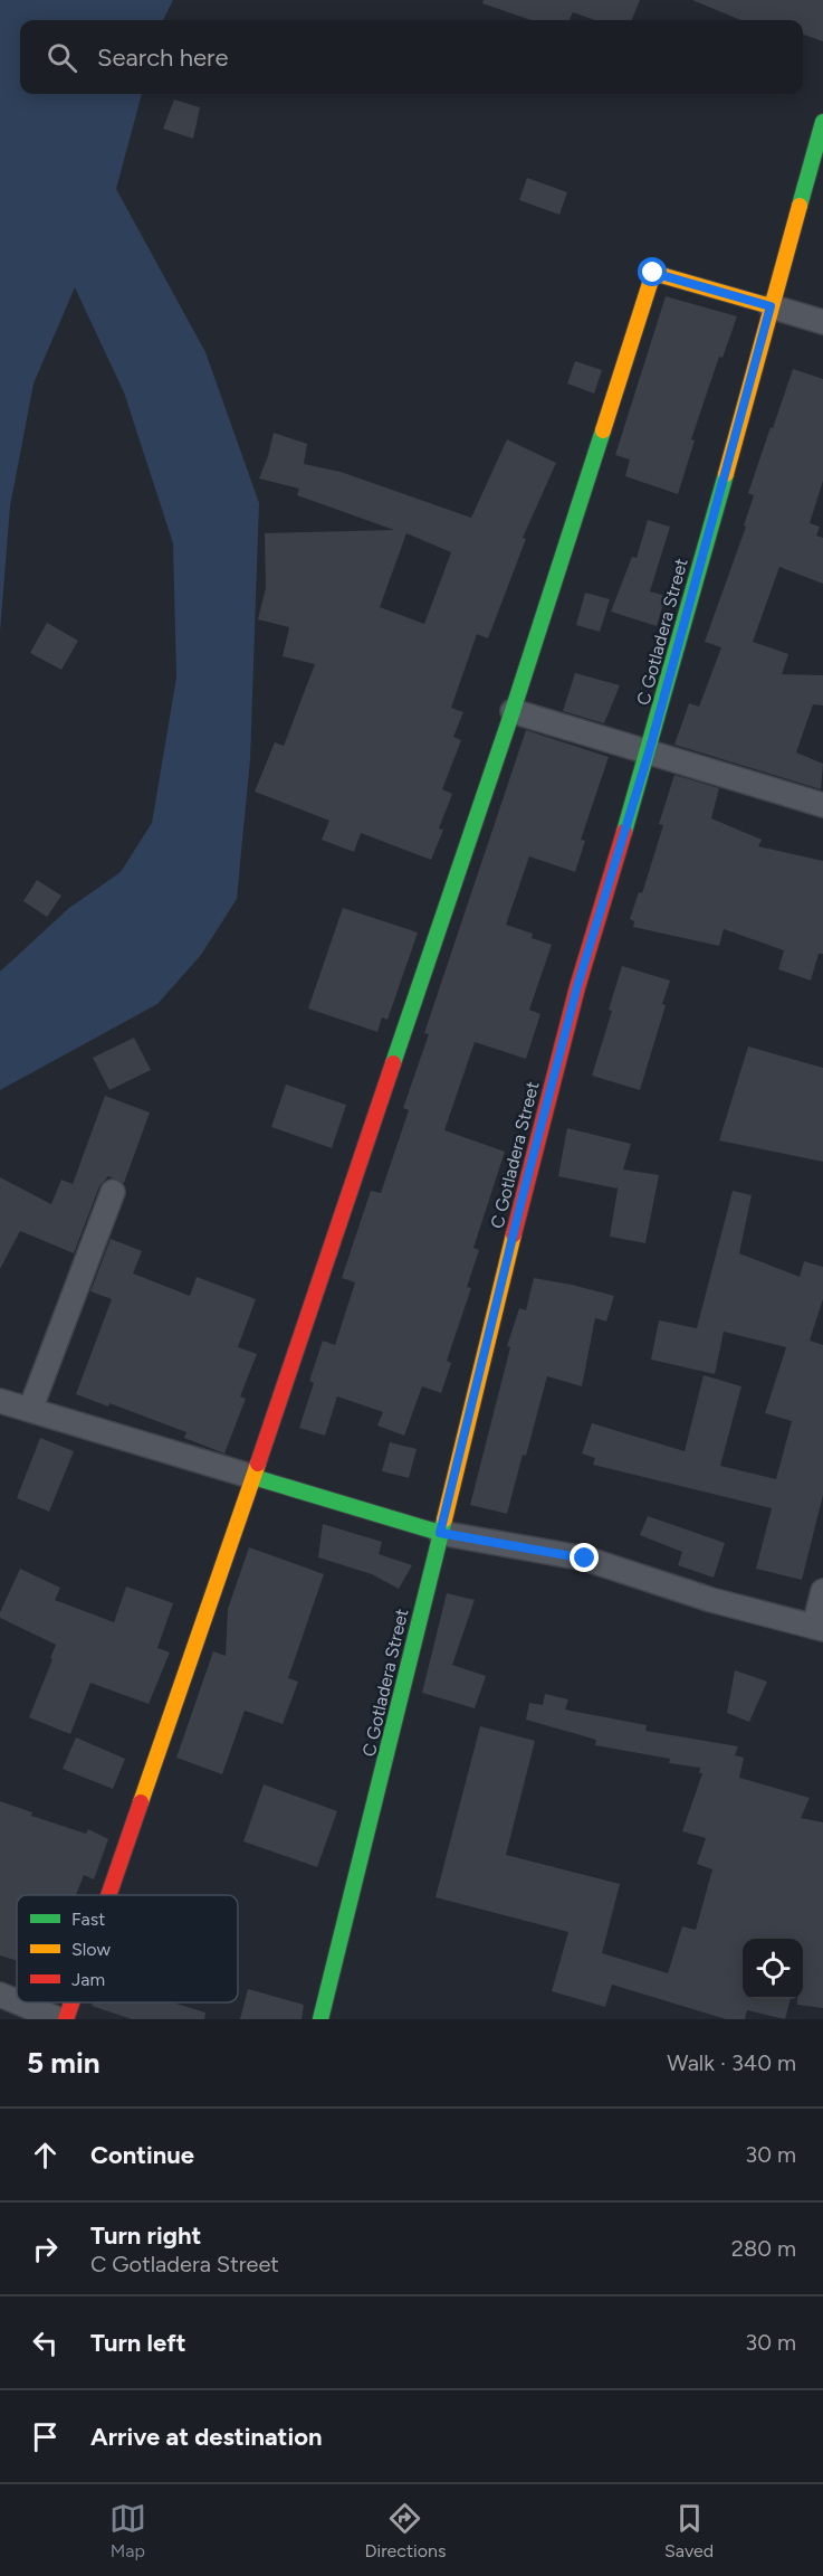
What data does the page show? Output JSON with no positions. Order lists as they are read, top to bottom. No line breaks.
{"streets":{"street":["C Gotladera Street"]},"legend":["Fast","Slow","Jam"],"page":{"search":"Search here","heading":["5 min","Walk · 340 m"],"list":[["Continue","30 m"],["Turn right","C Gotladera Street","280 m"],["Turn left","30 m"],"Arrive at destination"],"nav":["Map","Directions","Saved"]}}
